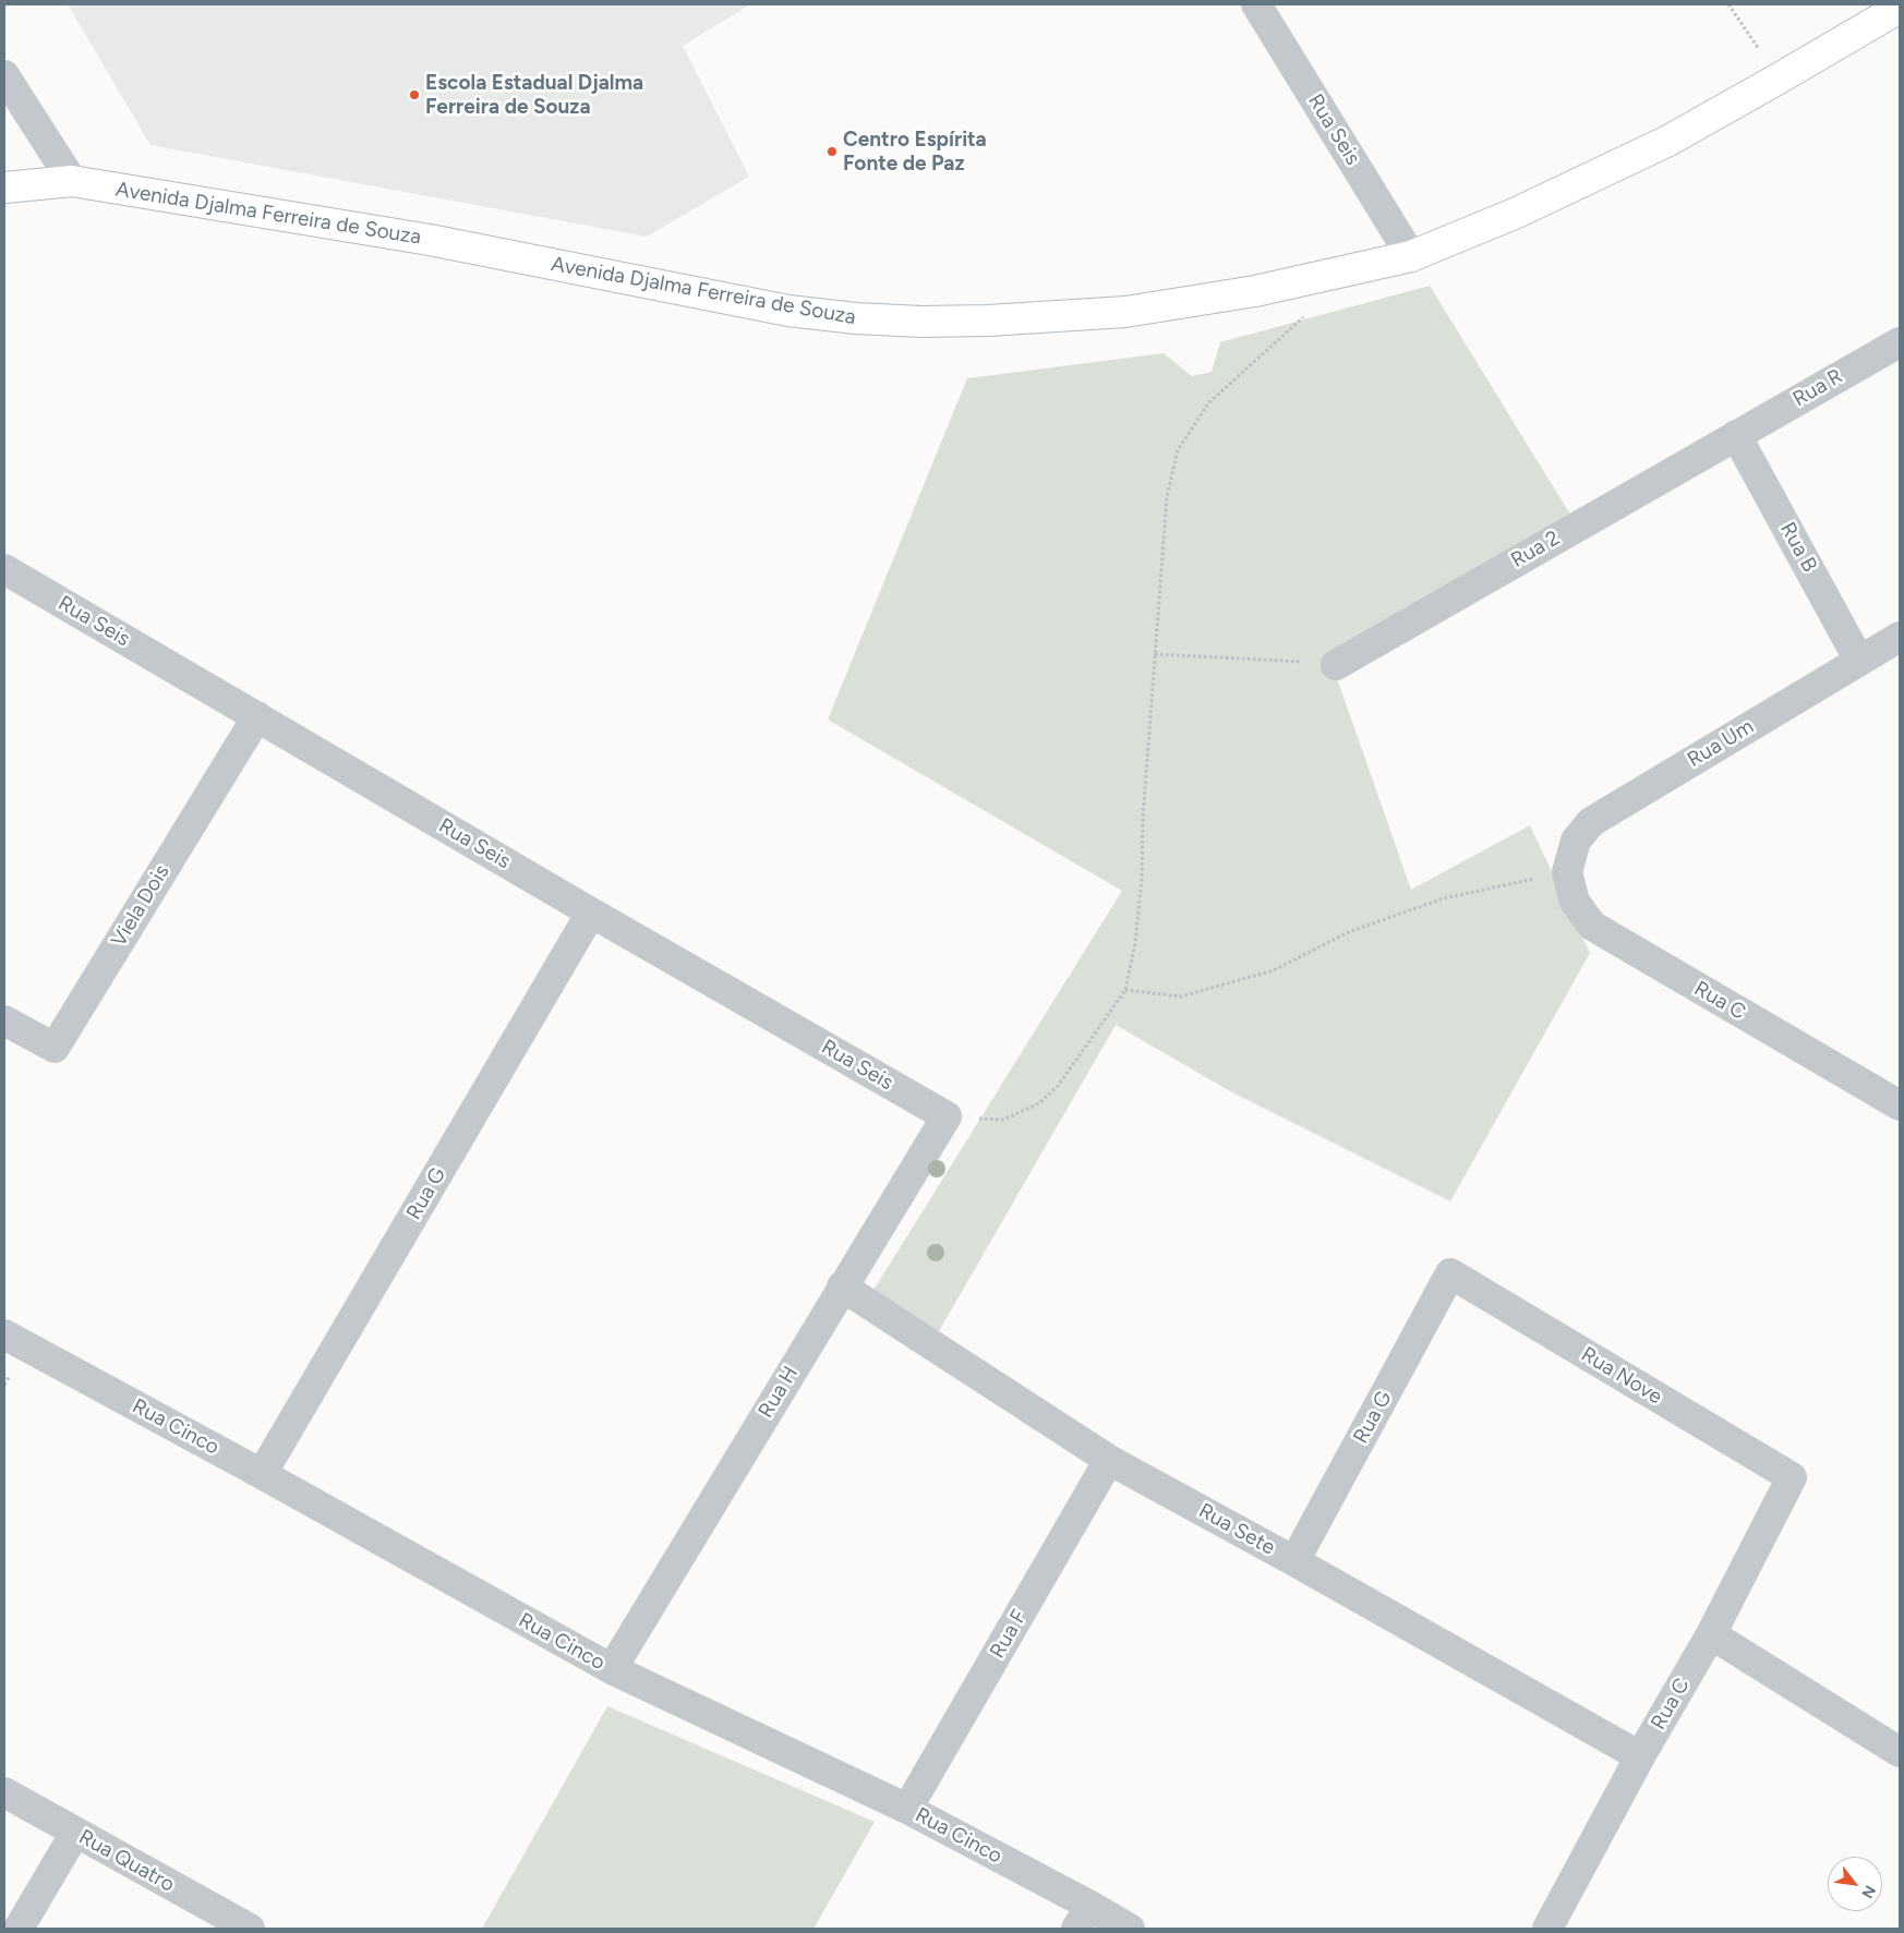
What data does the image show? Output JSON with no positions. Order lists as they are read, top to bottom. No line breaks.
{"streets":{"main road":["Avenida Djalma Ferreira de Souza"],"street":["Rua Seis","Rua R","Rua B","Rua 2","Rua Um","Viela Dois","Rua C","Rua G","Rua Nove","Rua H","Rua Cinco","Rua Sete","Rua F","Rua Quatro"]},"crossings":[["Rua Seis","Avenida Djalma Ferreira de Souza"],["Rua Seis","Viela Dois"],["Rua Seis","Rua G"],["Rua Seis","Rua H"],["Rua R","Rua B"],["Rua R","Rua 2"],["Rua B","Rua 2"],["Rua B","Rua Um"],["Rua Um","Rua C"],["Rua C","Rua Nove"],["Rua C","Rua Sete"],["Rua G","Rua Nove"],["Rua G","Rua Cinco"],["Rua G","Rua Sete"],["Rua H","Rua Cinco"],["Rua H","Rua Sete"],["Rua Cinco","Rua F"],["Rua Sete","Rua F"]],"places":["Escola Estadual Djalma Ferreira de Souza","Centro Espírita Fonte de Paz"],"north":"bottom right"}
